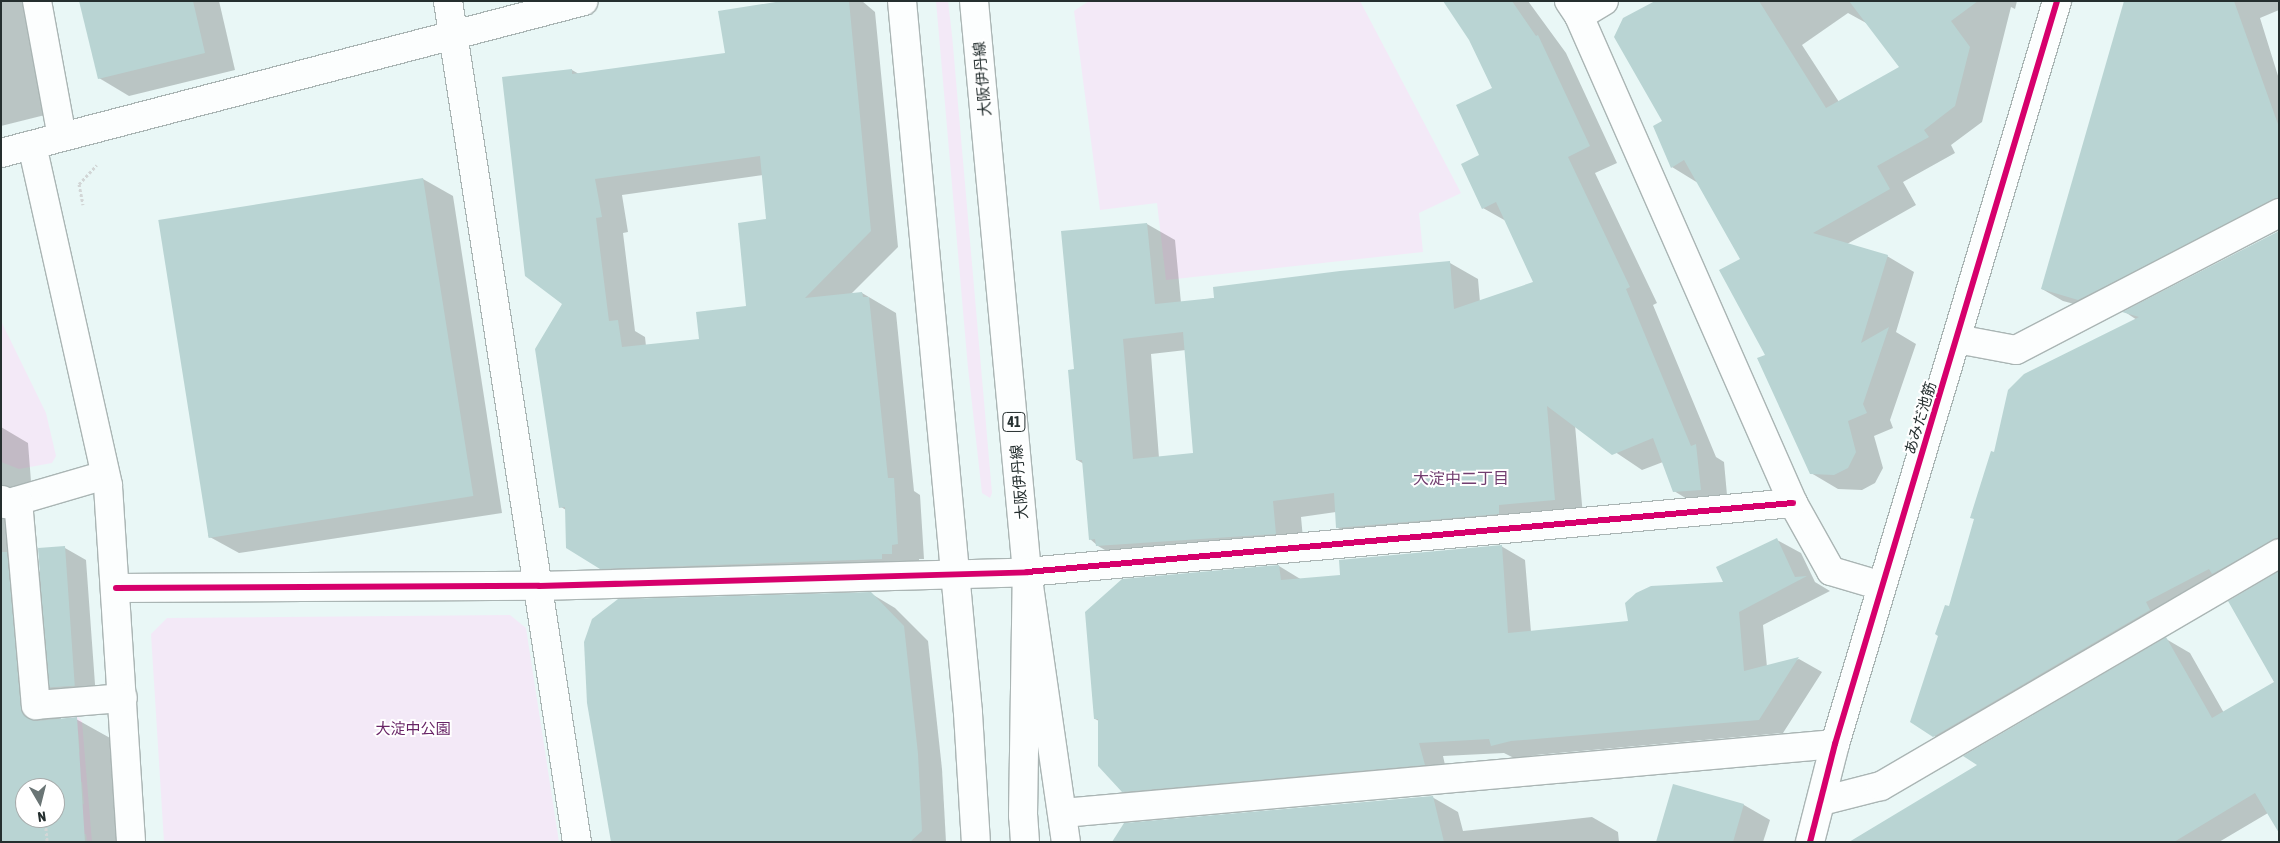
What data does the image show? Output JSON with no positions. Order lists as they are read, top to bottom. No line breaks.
{"streets":{"main road":["大阪伊丹線","あみだ池筋","41"]},"districts":["大淀中二丁目"],"parks":["大淀中公園"],"north":"bottom"}
